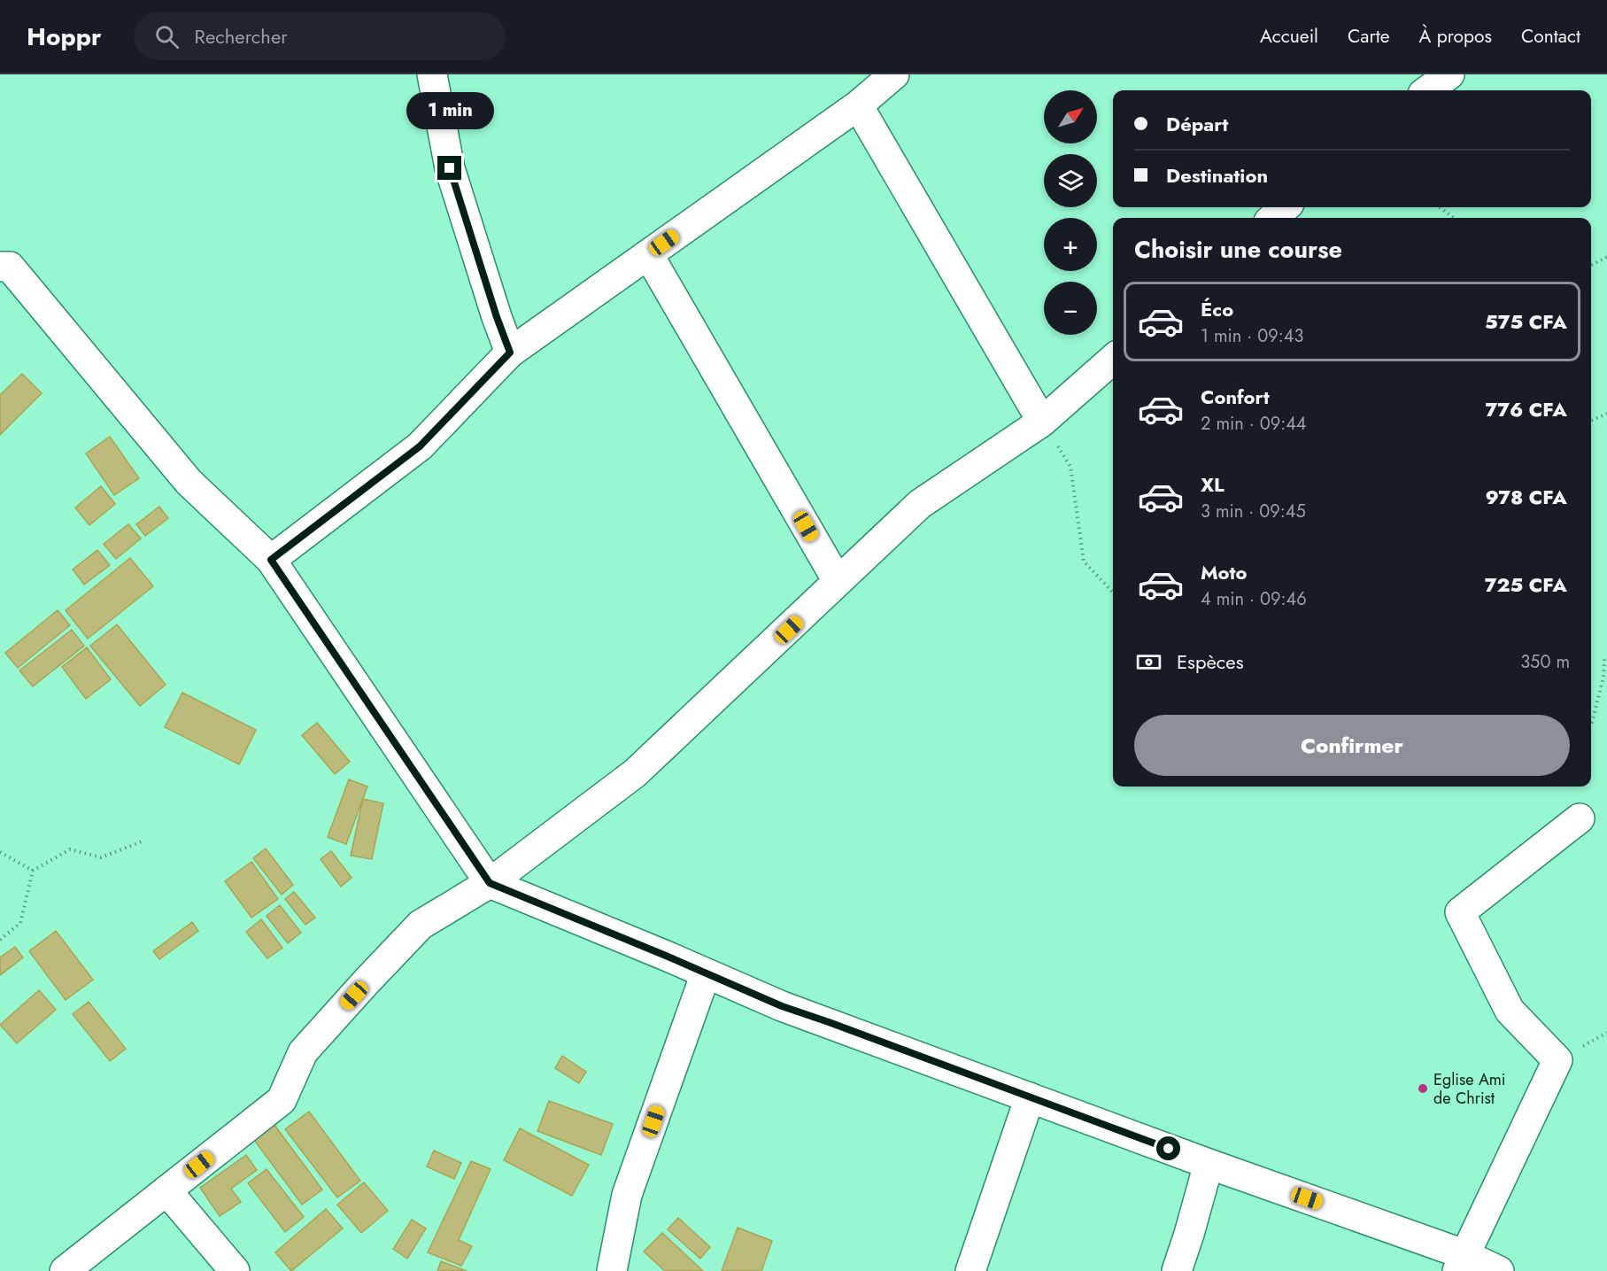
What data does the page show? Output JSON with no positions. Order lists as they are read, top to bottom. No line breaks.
{"places":["Eglise Ami de Christ"],"north":"top right","page":{"header":"Hoppr","search":"Rechercher","nav":["Accueil","Carte","À propos","Contact"],"map_buttons":["+","−"],"banner":["Départ","Destination"],"bubble":"1 min","heading":"Choisir une course","list":[{"name":"Éco","note":"1 min · 09:43","value":"575 CFA"},{"name":"Confort","note":"2 min · 09:44","value":"776 CFA"},{"name":"XL","note":"3 min · 09:45","value":"978 CFA"},{"name":"Moto","note":"4 min · 09:46","value":"725 CFA"}],"pay":["Espèces","350 m"],"buttons":"Confirmer"}}
